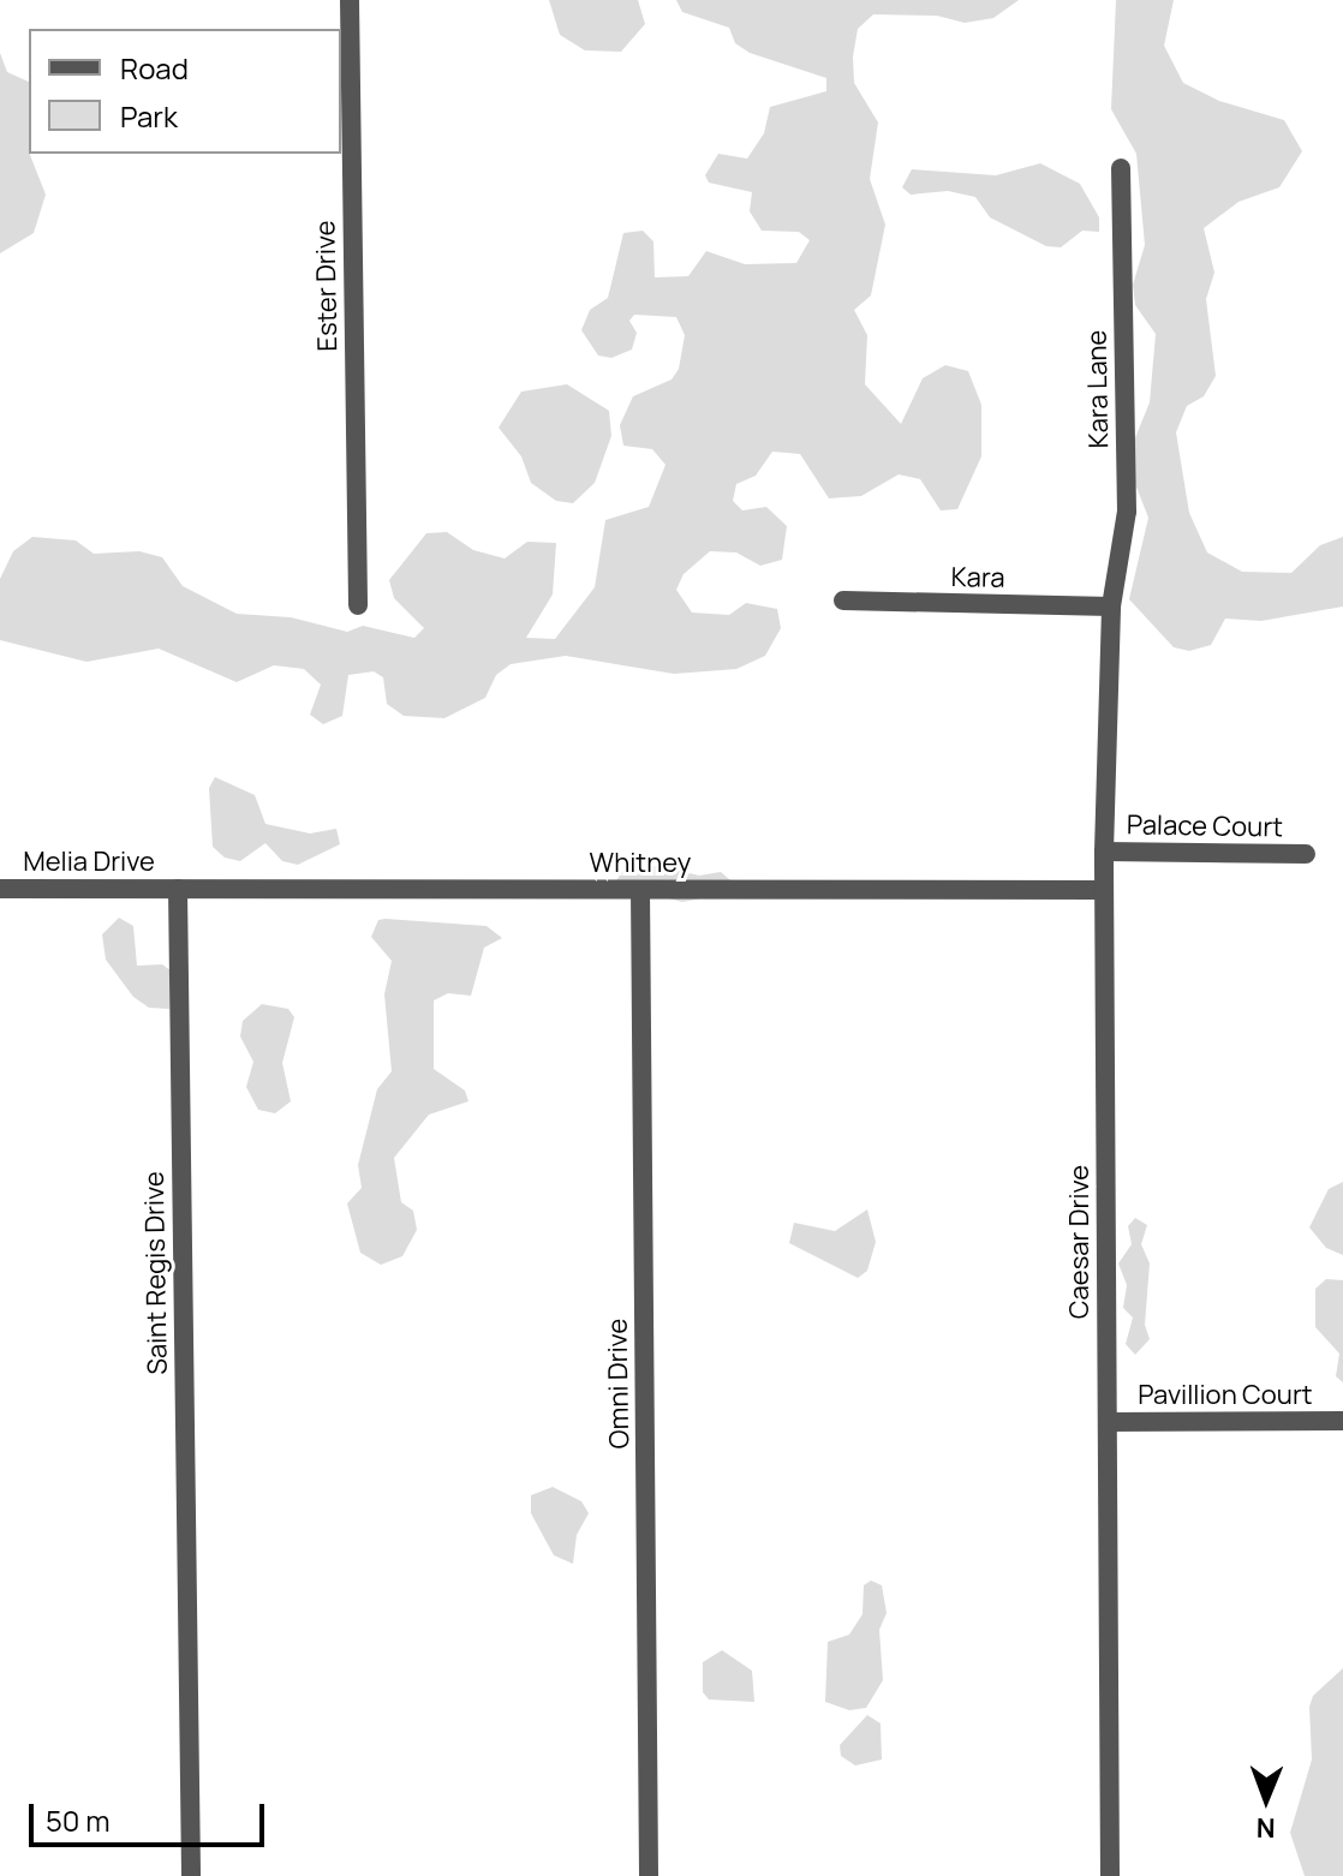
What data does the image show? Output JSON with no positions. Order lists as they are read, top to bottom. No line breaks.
{"streets":{"street":["Ester Drive","Kara Lane","Kara","Palace Court","Melia Drive","Whitney","Caesar Drive","Saint Regis Drive","Omni Drive","Pavillion Court"]},"crossings":[["Kara Lane","Kara"],["Kara Lane","Caesar Drive"],["Kara","Caesar Drive"],["Palace Court","Caesar Drive"],["Melia Drive","Whitney"],["Melia Drive","Saint Regis Drive"],["Whitney","Caesar Drive"],["Whitney","Saint Regis Drive"],["Whitney","Omni Drive"],["Caesar Drive","Pavillion Court"]],"legend":["Road","Park"],"scale_bar":"50 m","north":"bottom"}
